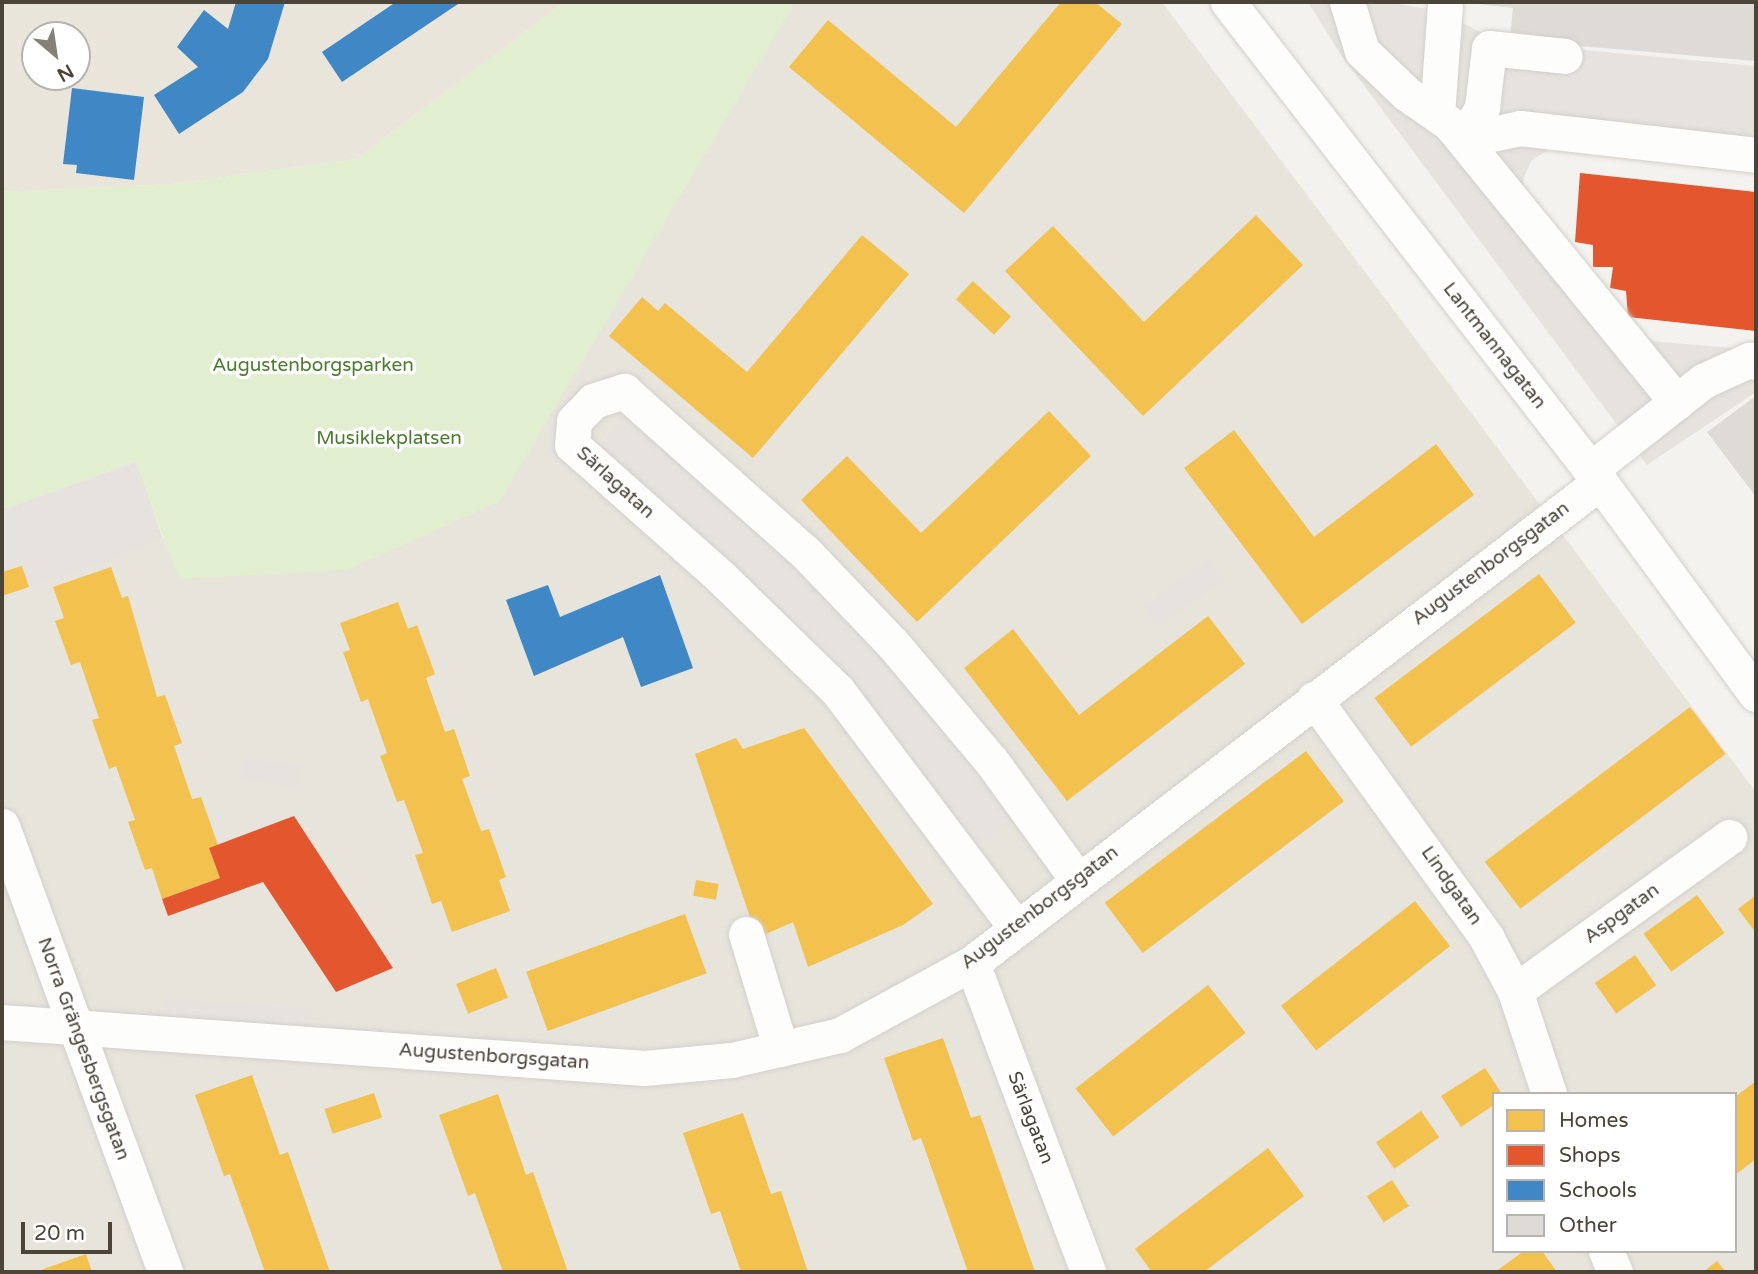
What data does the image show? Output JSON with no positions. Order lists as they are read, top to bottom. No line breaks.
{"streets":{"street":["Lantmannagatan","Särlagatan","Augustenborgsgatan","Lindgatan","Aspgatan","Norra Grängesbergsgatan"]},"crossings":[["Lantmannagatan","Augustenborgsgatan"],["Särlagatan","Augustenborgsgatan"],["Augustenborgsgatan","Lindgatan"],["Augustenborgsgatan","Norra Grängesbergsgatan"],["Lindgatan","Aspgatan"]],"parks":["Augustenborgsparken","Musiklekplatsen"],"legend":["Homes","Shops","Schools","Other"],"scale_bar":"20 m","north":"bottom right"}
